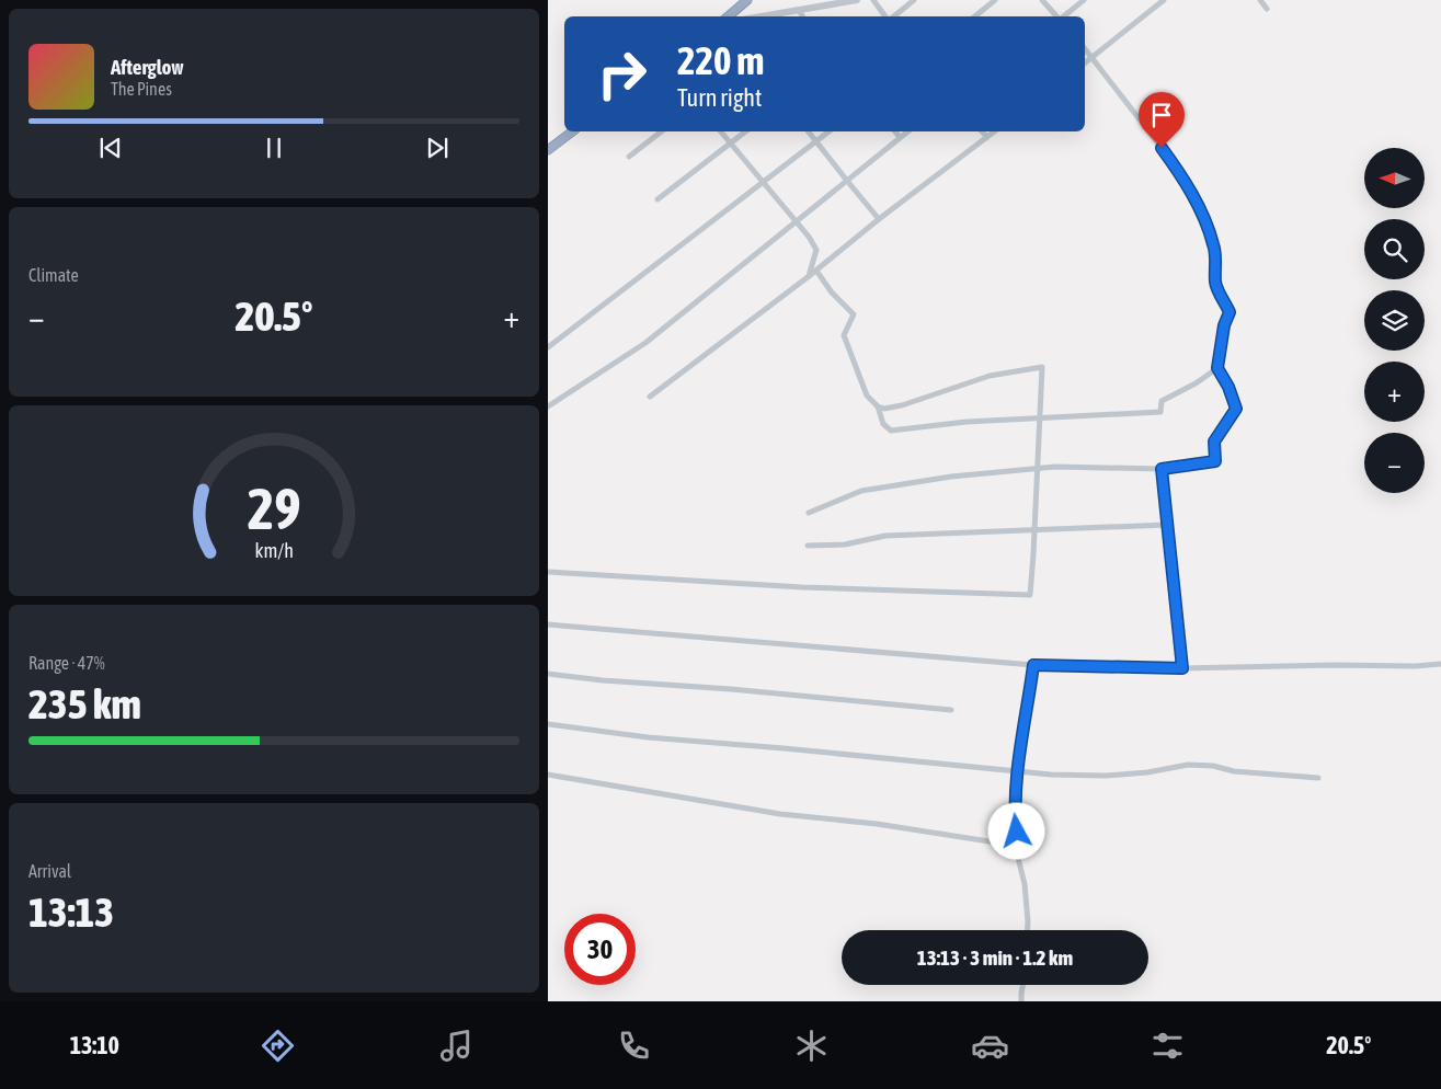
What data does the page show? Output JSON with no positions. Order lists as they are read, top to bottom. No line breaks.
{"north":"left","page":{"turn":["220 m","Turn right"],"song":["Afterglow","The Pines"],"map_buttons":["+","−"],"tile":["Climate",["Range · 47%","235 km"],["Arrival","13:13"]],"heat":["−","20.5°","+"],"limit":"30","trip":"13:13 · 3 min · 1.2 km","tabs":["13:10","20.5°"],"gauge":["29","km/h"]}}
